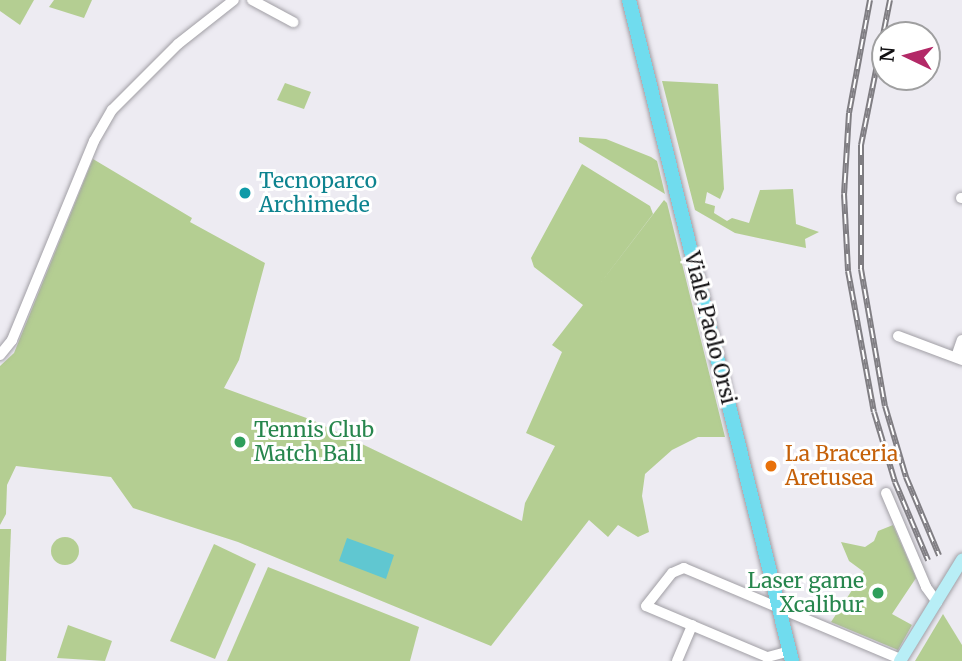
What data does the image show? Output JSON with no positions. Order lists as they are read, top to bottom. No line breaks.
{"streets":{"main road":["Viale Paolo Orsi"]},"places":["Tecnoparco Archimede","Tennis Club Match Ball","La Braceria Aretusea","Laser game Xcalibur"],"north":"left"}
